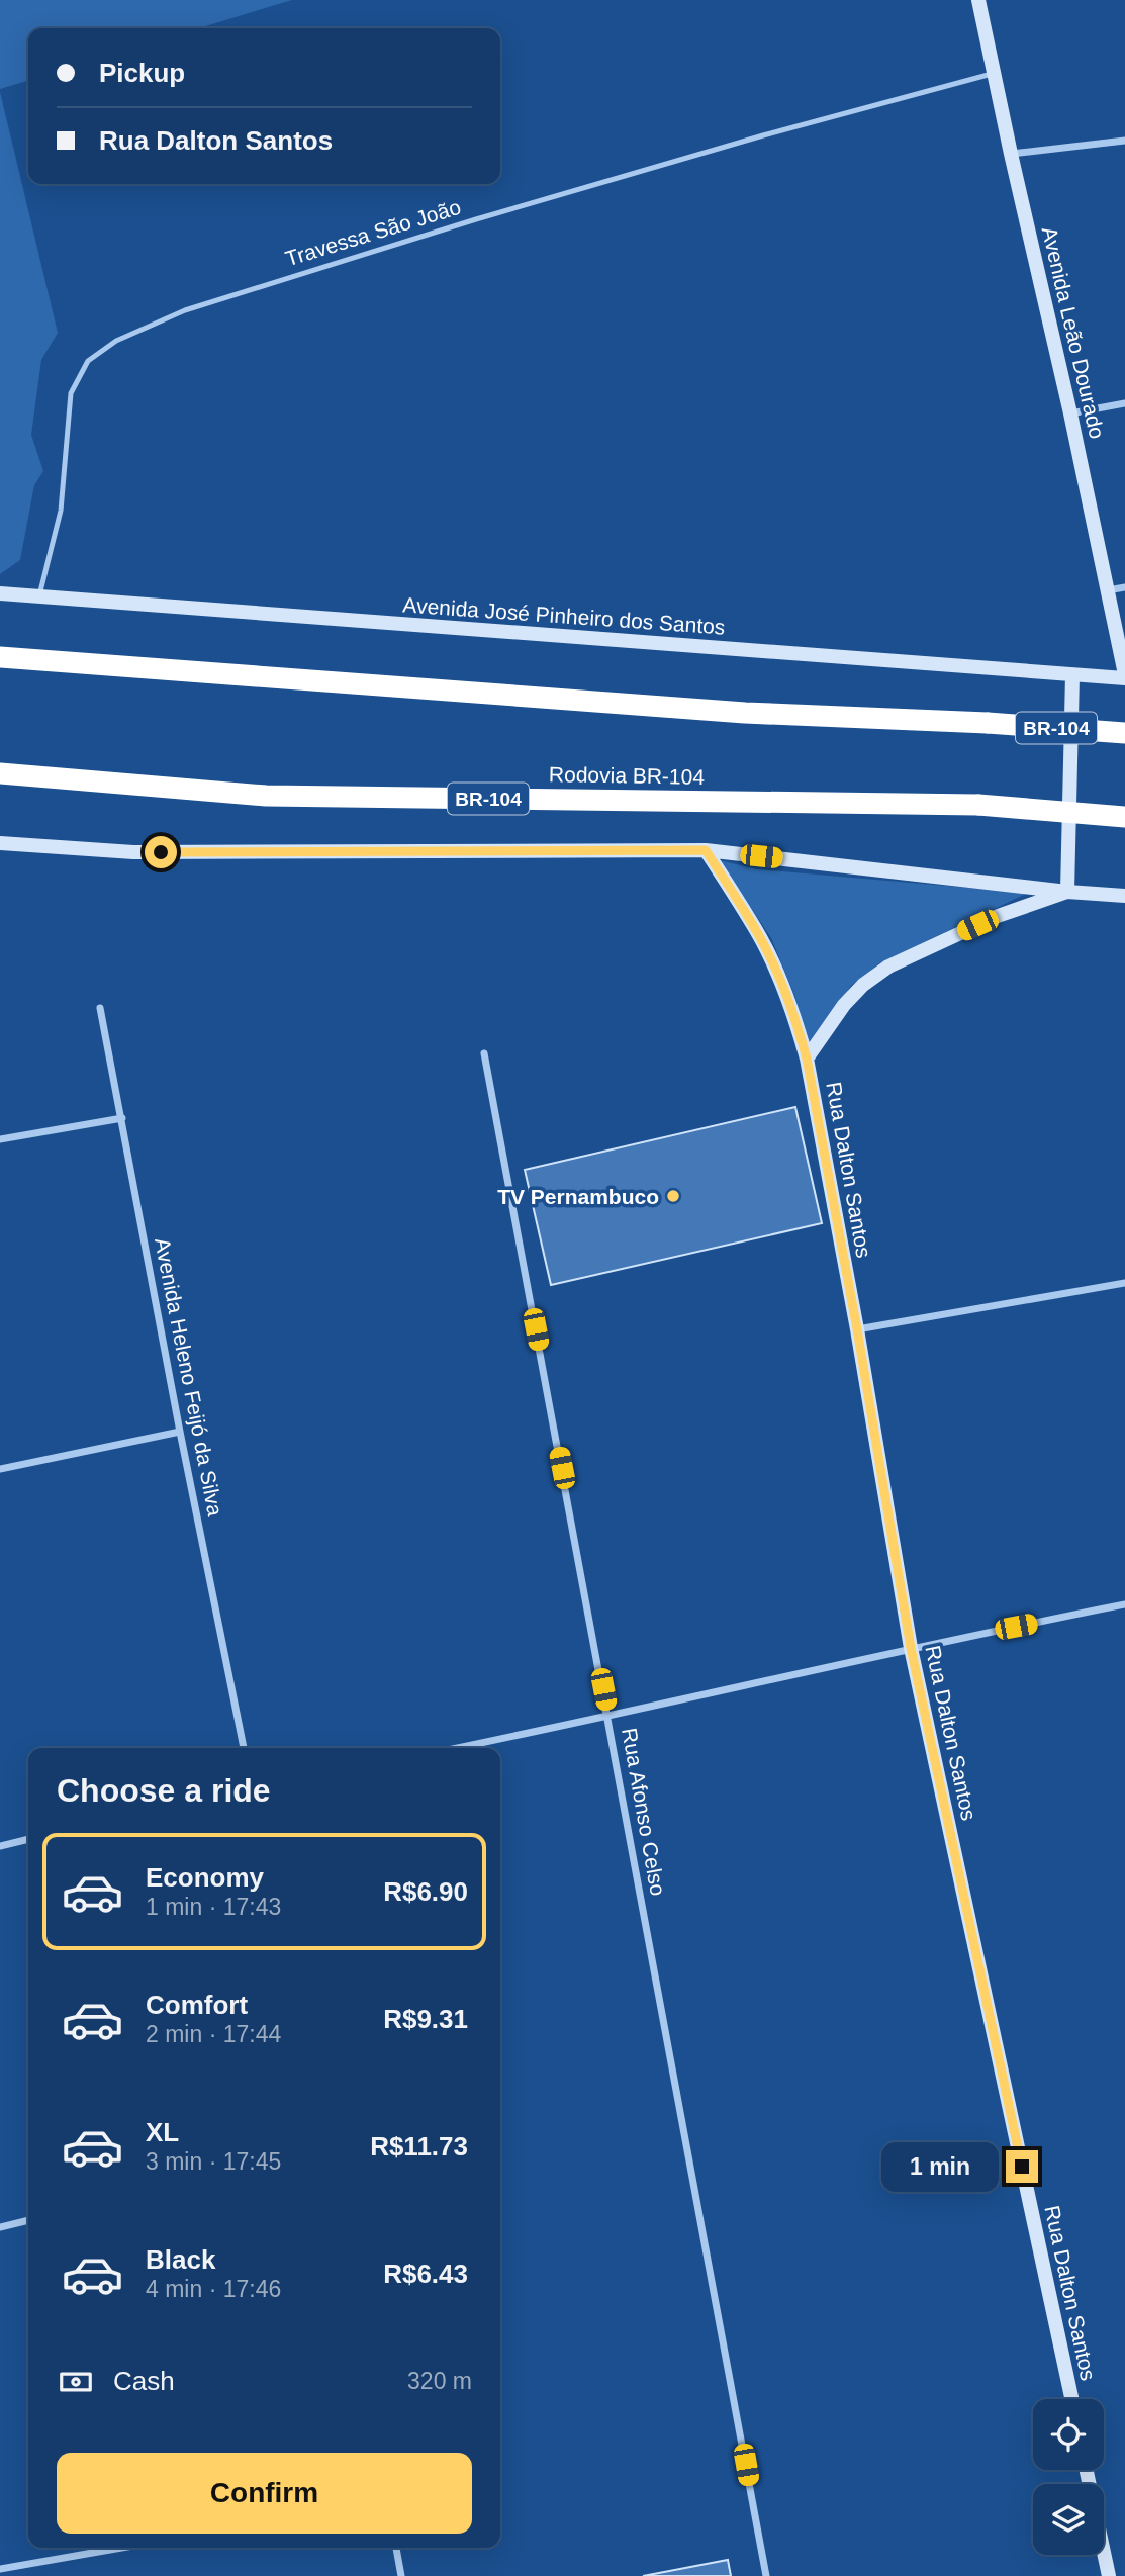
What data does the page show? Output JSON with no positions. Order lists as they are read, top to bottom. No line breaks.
{"streets":{"highway":["BR-104","Rodovia BR-104"],"main road":["Avenida Leão Dourado","Avenida José Pinheiro dos Santos","Rua Dalton Santos"],"street":["Avenida Heleno Feijó da Silva","Rua Afonso Celso"],"lane":["Travessa São João"]},"crossings":[["Travessa São João","Avenida Leão Dourado"],["Travessa São João","Avenida José Pinheiro dos Santos"],["Avenida Leão Dourado","Avenida José Pinheiro dos Santos"]],"places":["TV Pernambuco"],"page":{"banner":["Pickup","Rua Dalton Santos"],"heading":"Choose a ride","list":[{"name":"Economy","note":"1 min · 17:43","value":"R$6.90"},{"name":"Comfort","note":"2 min · 17:44","value":"R$9.31"},{"name":"XL","note":"3 min · 17:45","value":"R$11.73"},{"name":"Black","note":"4 min · 17:46","value":"R$6.43"}],"bubble":"1 min","pay":["Cash","320 m"],"buttons":"Confirm"}}
